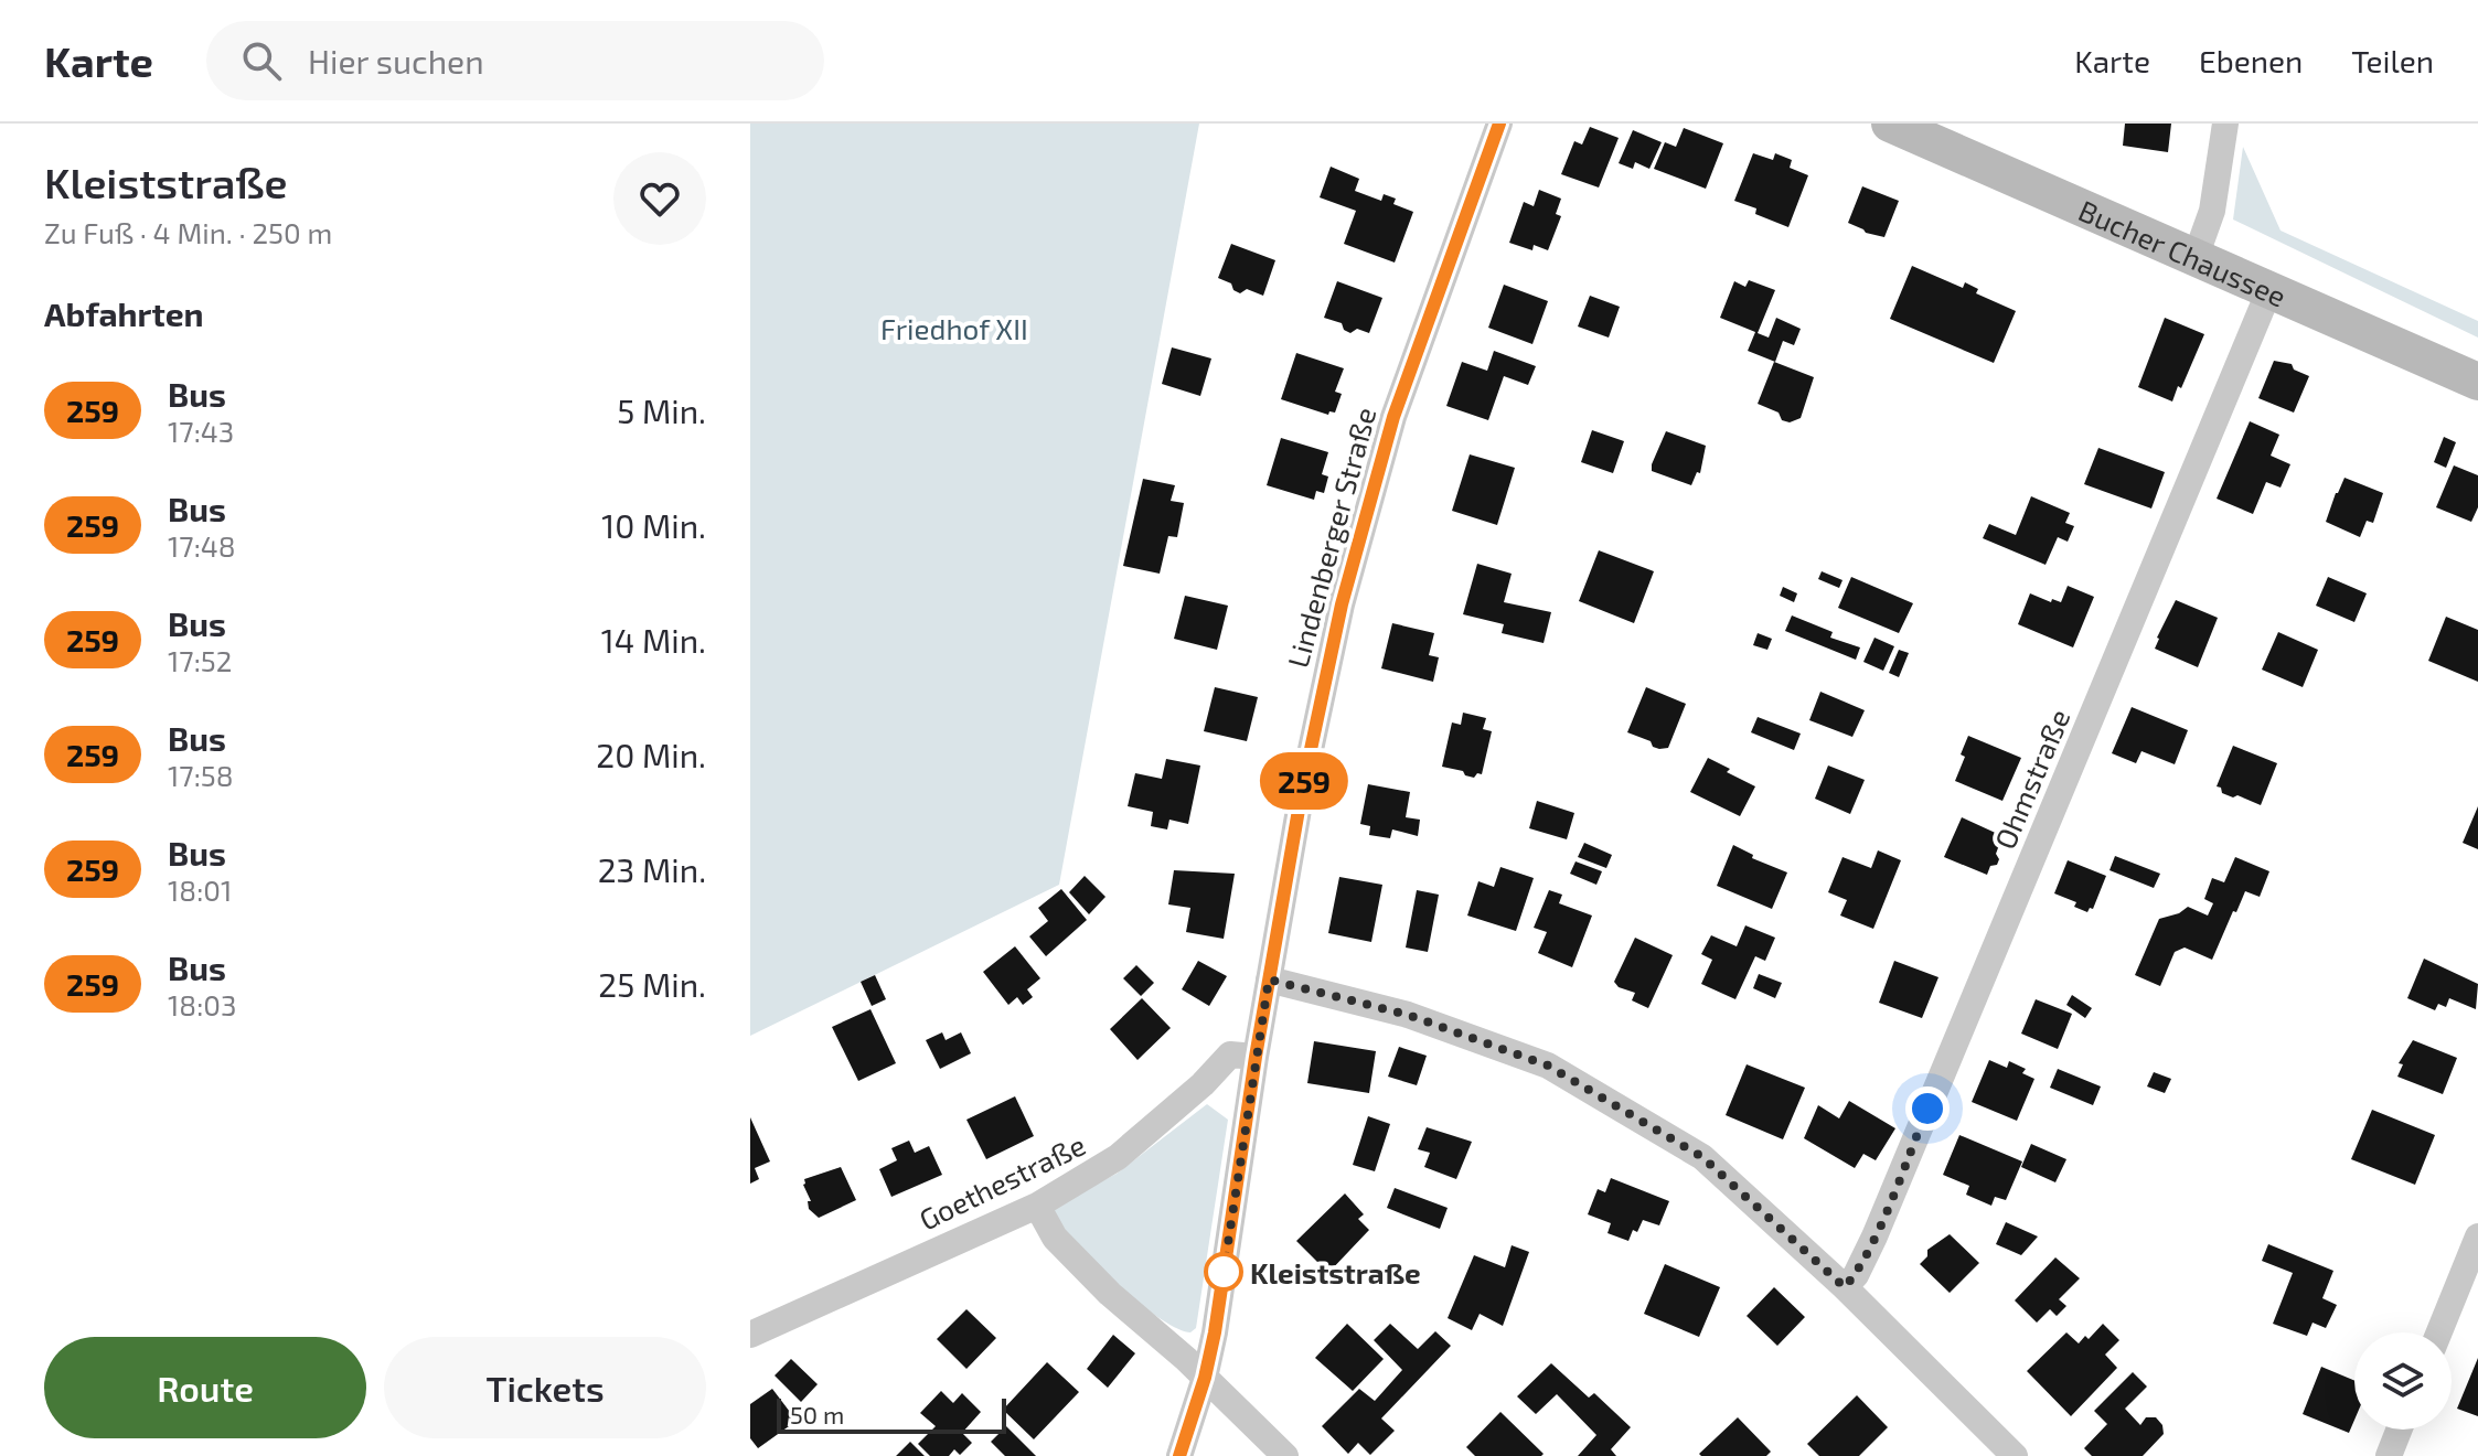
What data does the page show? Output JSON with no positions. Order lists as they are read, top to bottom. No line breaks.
{"streets":{"main road":["Bucher Chaussee"],"street":["Lindenberger Straße","Ohmstraße","Goethestraße"]},"crossings":[["Bucher Chaussee","Ohmstraße"]],"parks":["Friedhof XII"],"places":["Kleiststraße"],"lines":["bus line 259"],"scale_bar":"50 m","page":{"header":"Karte","search":"Hier suchen","nav":["Karte","Ebenen","Teilen"],"heading":[["Kleiststraße","Zu Fuß · 4 Min. · 250 m"],"Abfahrten"],"on_map":"259","list":[{"mark":"259","name":"Bus","note":"17:43","value":"5 Min."},{"mark":"259","name":"Bus","note":"17:48","value":"10 Min."},{"mark":"259","name":"Bus","note":"17:52","value":"14 Min."},{"mark":"259","name":"Bus","note":"17:58","value":"20 Min."},{"mark":"259","name":"Bus","note":"18:01","value":"23 Min."},{"mark":"259","name":"Bus","note":"18:03","value":"25 Min."}],"buttons":["Route","Tickets"],"scale":"50 m"}}
